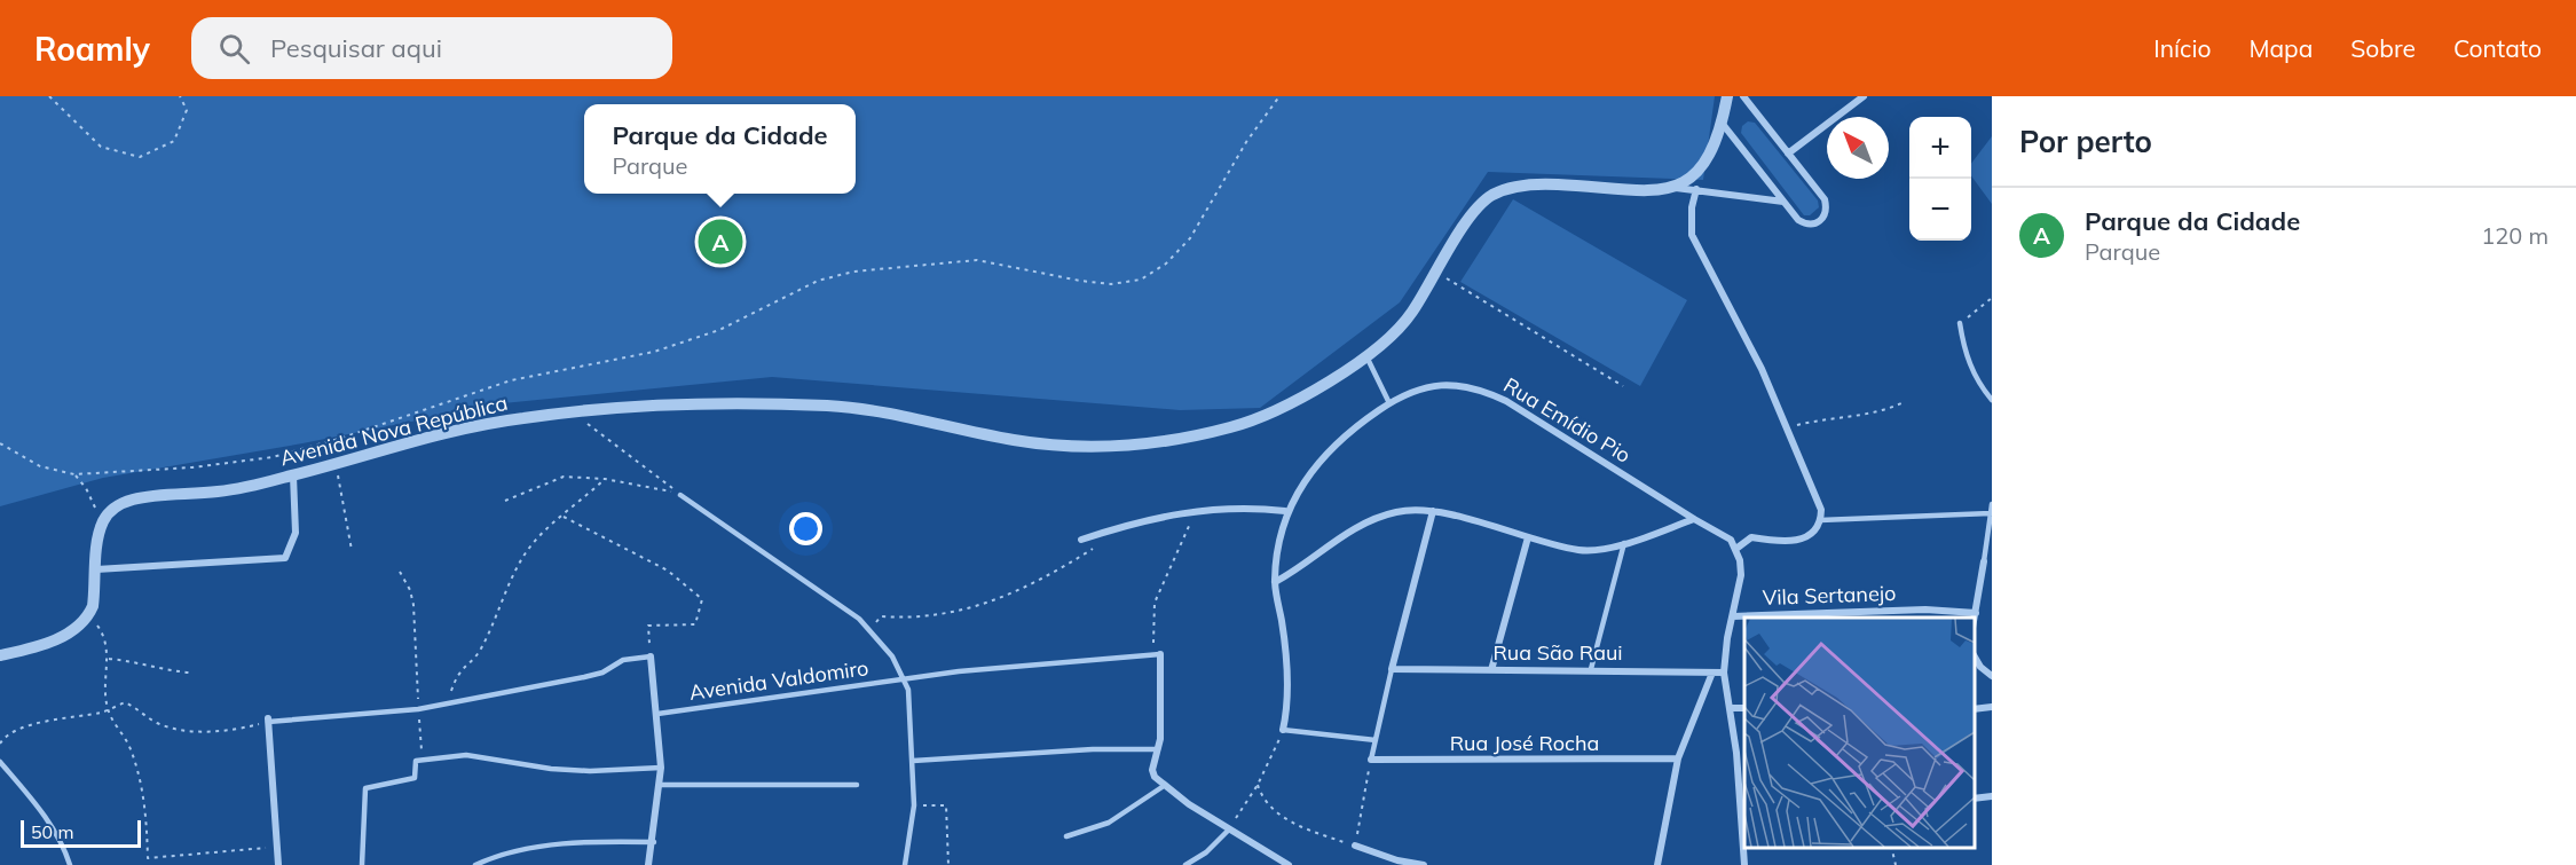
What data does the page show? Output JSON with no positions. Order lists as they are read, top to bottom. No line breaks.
{"streets":{"street":["Rua Emídio Pio","Avenida Nova República","Vila Sertanejo","Rua São Raui","Rua José Rocha"],"lane":["Avenida Valdomiro"]},"scale_bar":"50 m","north":"top left","page":{"header":"Roamly","search":"Pesquisar aqui","nav":["Início","Mapa","Sobre","Contato"],"heading":"Por perto","popup":["Parque da Cidade","Parque"],"map_buttons":["+","−"],"list":[{"mark":"A","name":"Parque da Cidade","note":"Parque","value":"120 m"}],"pins":"A","scale":"50 m"}}
